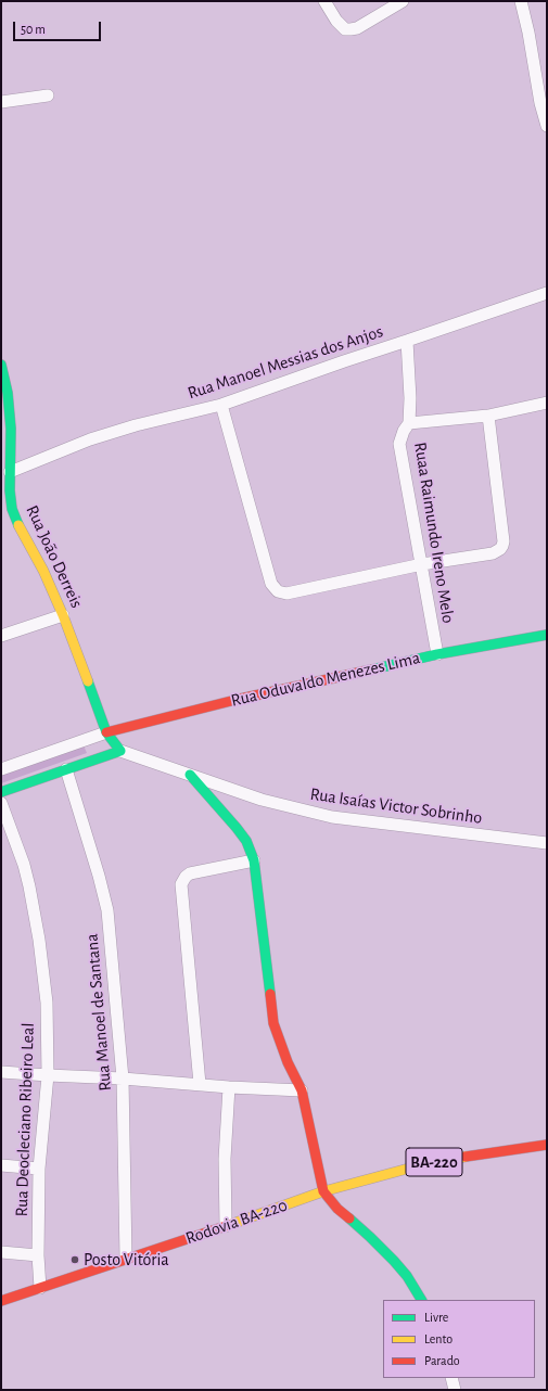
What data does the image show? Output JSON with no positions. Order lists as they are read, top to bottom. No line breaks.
{"streets":{"street":["Rua Manoel Messias dos Anjos","Ruaa Raimundo Ireno Melo","Rua João Derreis","Rua Oduvaldo Menezes Lima","Rua Isaías Victor Sobrinho","Rua Manoel de Santana","Rua Deocleciano Ribeiro Leal","BA-220","Rodovia BA-220"]},"crossings":[["Rua Manoel Messias dos Anjos","Ruaa Raimundo Ireno Melo"],["Rua Manoel Messias dos Anjos","Rua João Derreis"],["Ruaa Raimundo Ireno Melo","Rua Oduvaldo Menezes Lima"],["Rua João Derreis","Rua Oduvaldo Menezes Lima"],["Rua João Derreis","Rua Isaías Victor Sobrinho"],["Rua Manoel de Santana","Rodovia BA-220"],["Rua Deocleciano Ribeiro Leal","Rodovia BA-220"],["BA-220","Rodovia BA-220"]],"places":["Posto Vitória"],"legend":["Livre","Lento","Parado"],"scale_bar":"50 m"}
